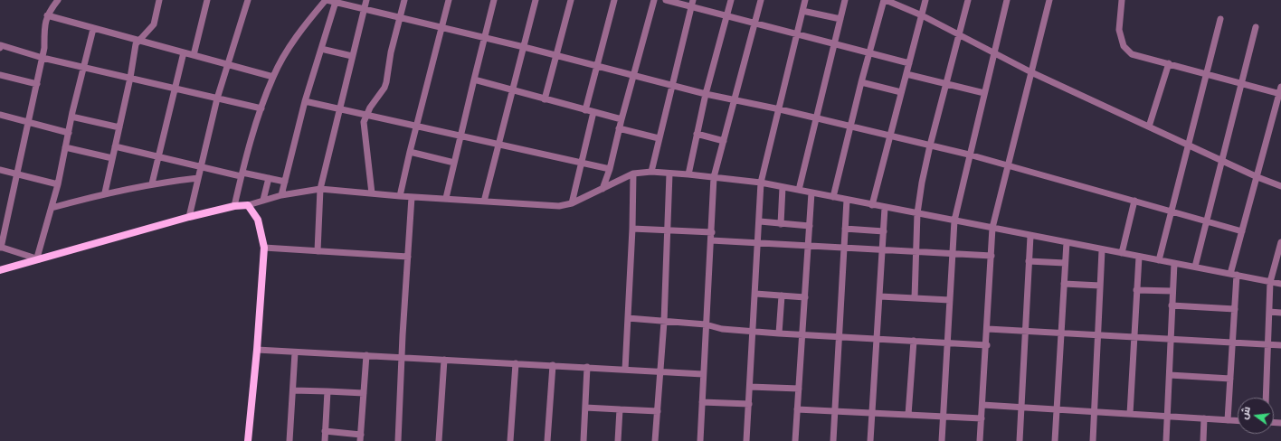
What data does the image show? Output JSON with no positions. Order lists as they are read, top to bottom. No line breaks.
{"north":"left"}
